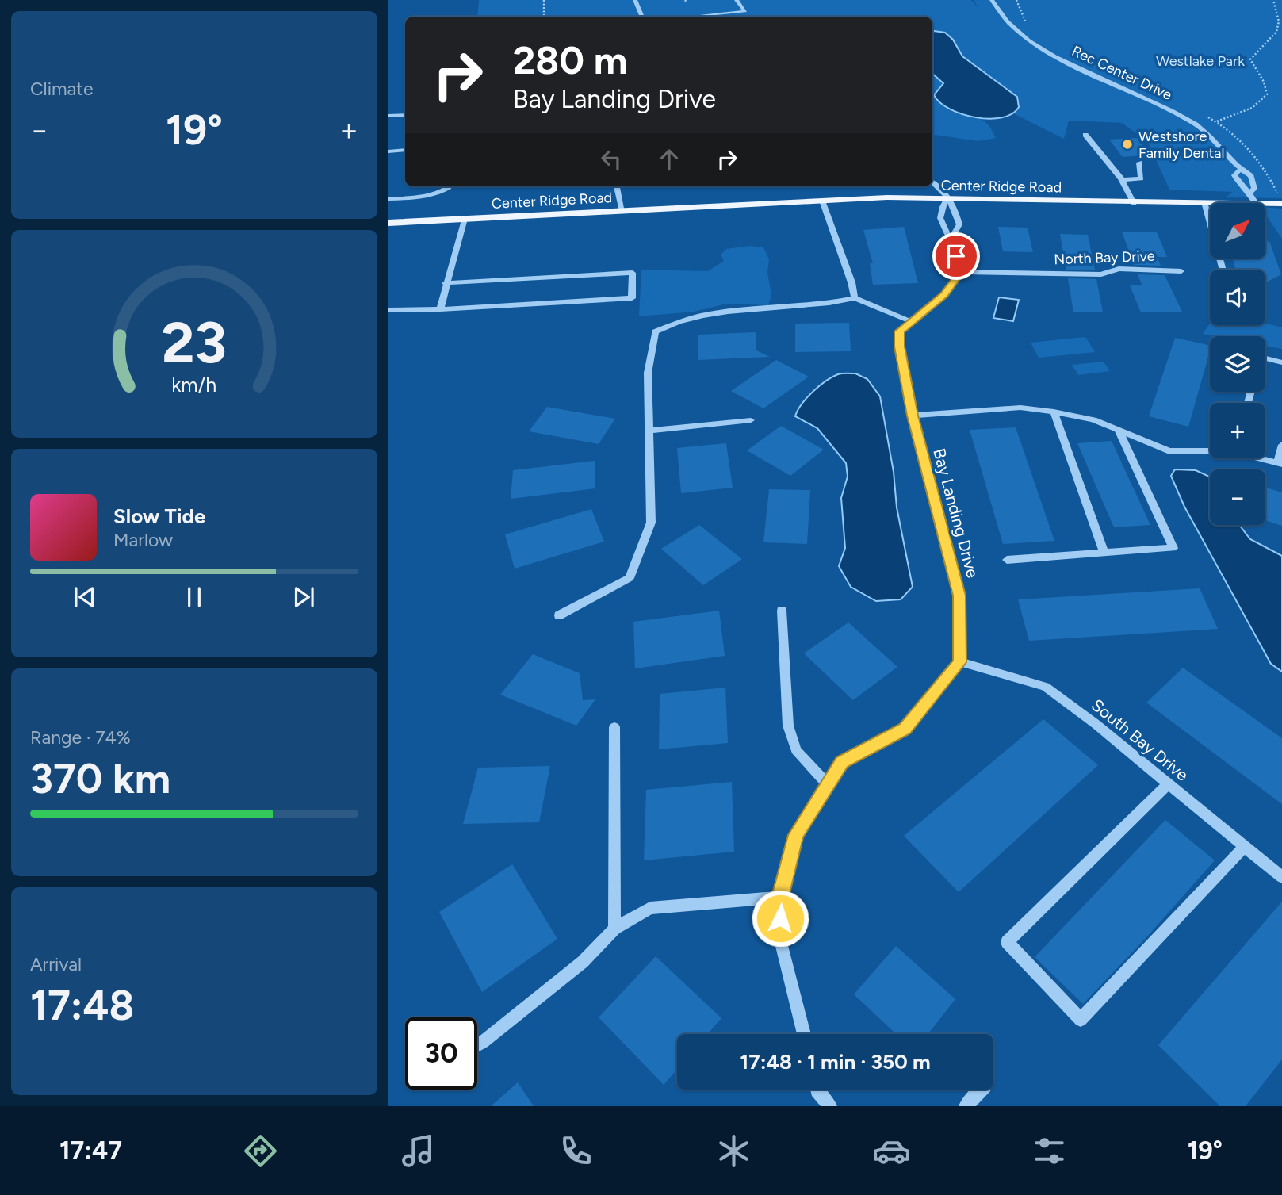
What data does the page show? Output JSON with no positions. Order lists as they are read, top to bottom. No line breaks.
{"streets":{"main road":["Center Ridge Road"],"street":["Rec Center Drive","North Bay Drive","Bay Landing Drive","South Bay Drive"]},"crossings":[["Rec Center Drive","Center Ridge Road"],["North Bay Drive","Bay Landing Drive"],["Bay Landing Drive","South Bay Drive"]],"parks":["Westlake Park"],"places":["Westshore Family Dental"],"north":"top right","page":{"tile":["Climate",["Range · 74%","370 km"],["Arrival","17:48"]],"turn":["280 m","Bay Landing Drive"],"heat":["−","19°","+"],"map_buttons":["+","−"],"song":["Slow Tide","Marlow"],"limit":"30","trip":"17:48 · 1 min · 350 m","tabs":["17:47","19°"],"gauge":["23","km/h"]}}
